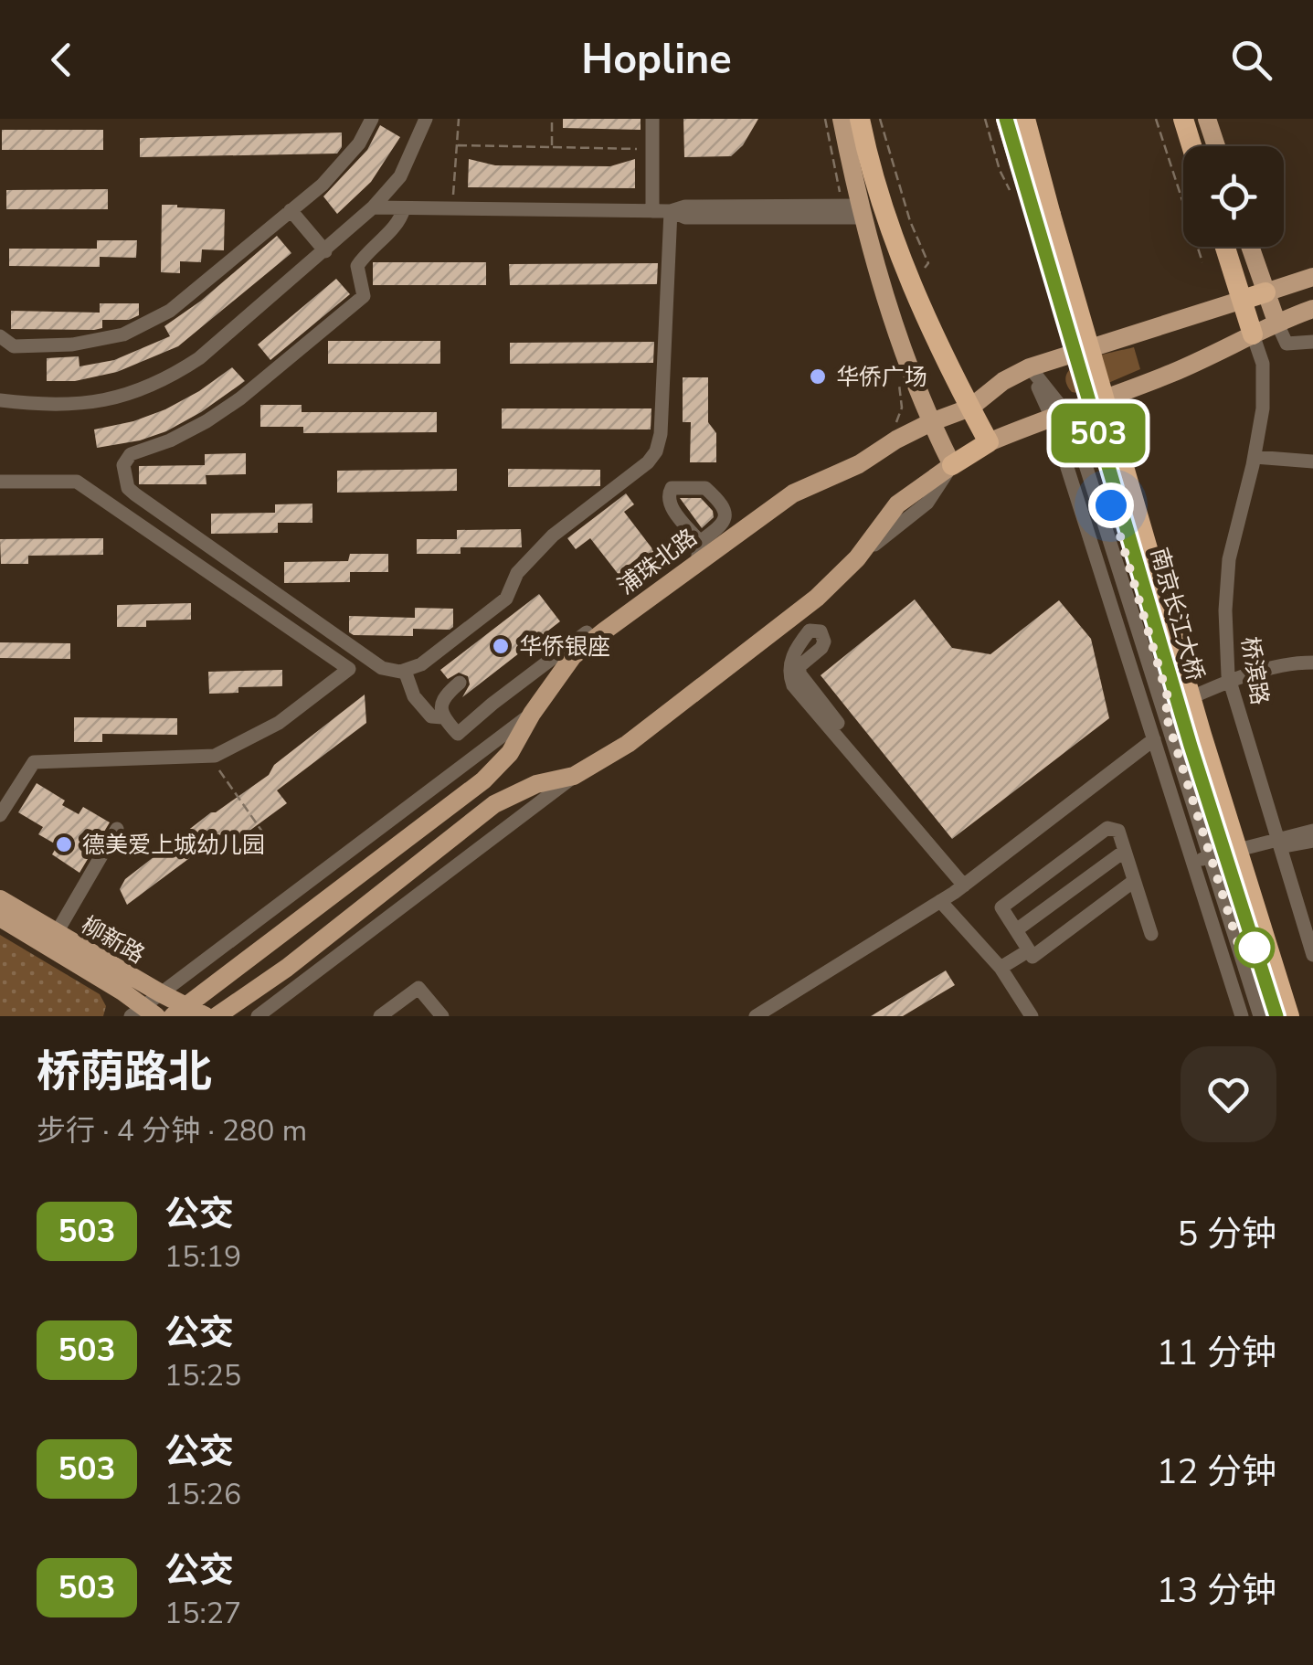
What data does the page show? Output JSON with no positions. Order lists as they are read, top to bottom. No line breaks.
{"streets":{"highway":["浦珠北路","南京长江大桥"],"main road":["柳新路"],"street":["桥滨路"]},"crossings":[["浦珠北路","柳新路"]],"places":["华侨广场","华侨银座","德美爱上城幼儿园"],"lines":["bus line 503"],"page":{"header":"Hopline","on_map":"503","heading":["桥荫路北","步行 · 4 分钟 · 280 m"],"list":[{"mark":"503","name":"公交","note":"15:19","value":"5 分钟"},{"mark":"503","name":"公交","note":"15:25","value":"11 分钟"},{"mark":"503","name":"公交","note":"15:26","value":"12 分钟"},{"mark":"503","name":"公交","note":"15:27","value":"13 分钟"}]}}
